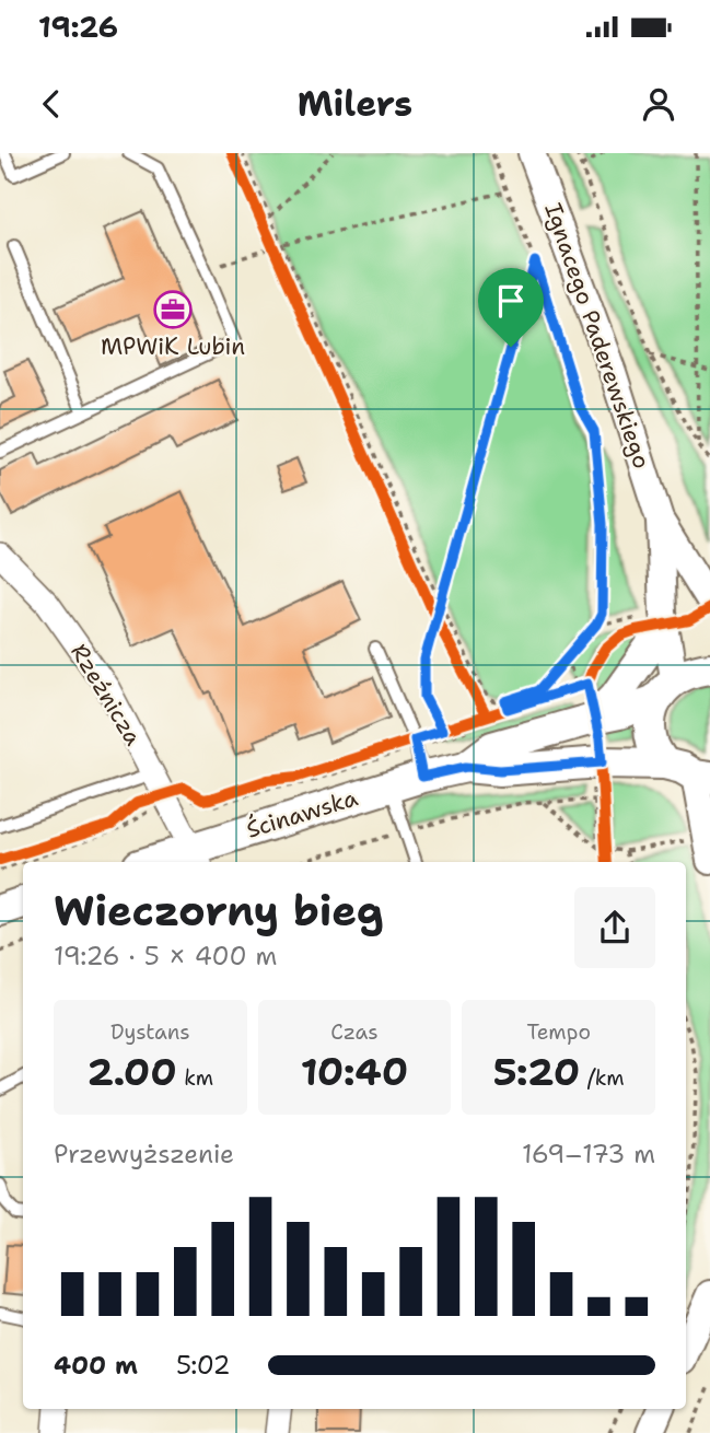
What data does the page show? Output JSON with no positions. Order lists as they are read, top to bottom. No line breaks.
{"streets":{"main road":["Ścinawska"],"street":["Ignacego Paderewskiego","Rzeźnicza"]},"crossings":[["Ignacego Paderewskiego","Ścinawska"],["Rzeźnicza","Ścinawska"]],"places":{"office":["MPWiK Lubin"]},"page":{"status":"19:26","header":"Milers","heading":["Wieczorny bieg","19:26 · 5 × 400 m"],"stats":[["Dystans","2.00 km"],["Czas","10:40"],["Tempo","5:20 /km"]],"chart":["Przewyższenie","169–173 m"],"list":[{"name":"400 m","note":"5:02"}]}}
